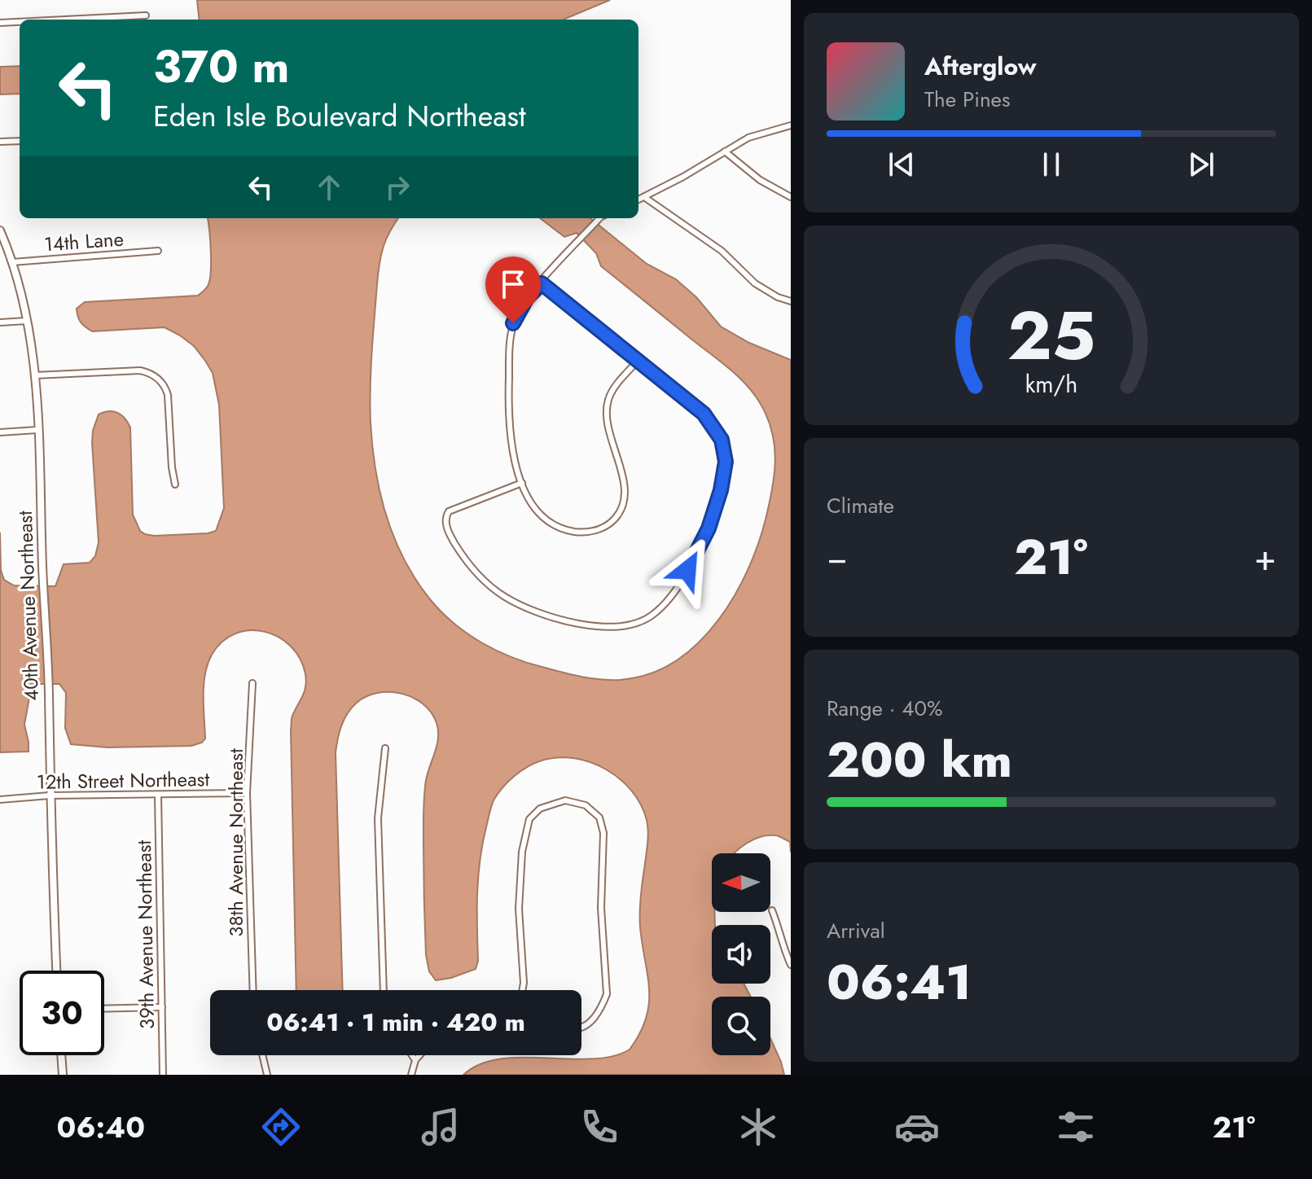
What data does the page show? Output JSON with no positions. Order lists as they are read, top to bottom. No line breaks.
{"streets":{"street":["14th Lane","40th Avenue Northeast","12th Street Northeast","38th Avenue Northeast","39th Avenue Northeast"]},"crossings":[["14th Lane","40th Avenue Northeast"],["40th Avenue Northeast","12th Street Northeast"],["12th Street Northeast","38th Avenue Northeast"],["12th Street Northeast","39th Avenue Northeast"]],"north":"left","page":{"turn":["370 m","Eden Isle Boulevard Northeast"],"song":["Afterglow","The Pines"],"tile":["Climate",["Range · 40%","200 km"],["Arrival","06:41"]],"heat":["−","21°","+"],"limit":"30","trip":"06:41 · 1 min · 420 m","tabs":["06:40","21°"],"gauge":["25","km/h"]}}
